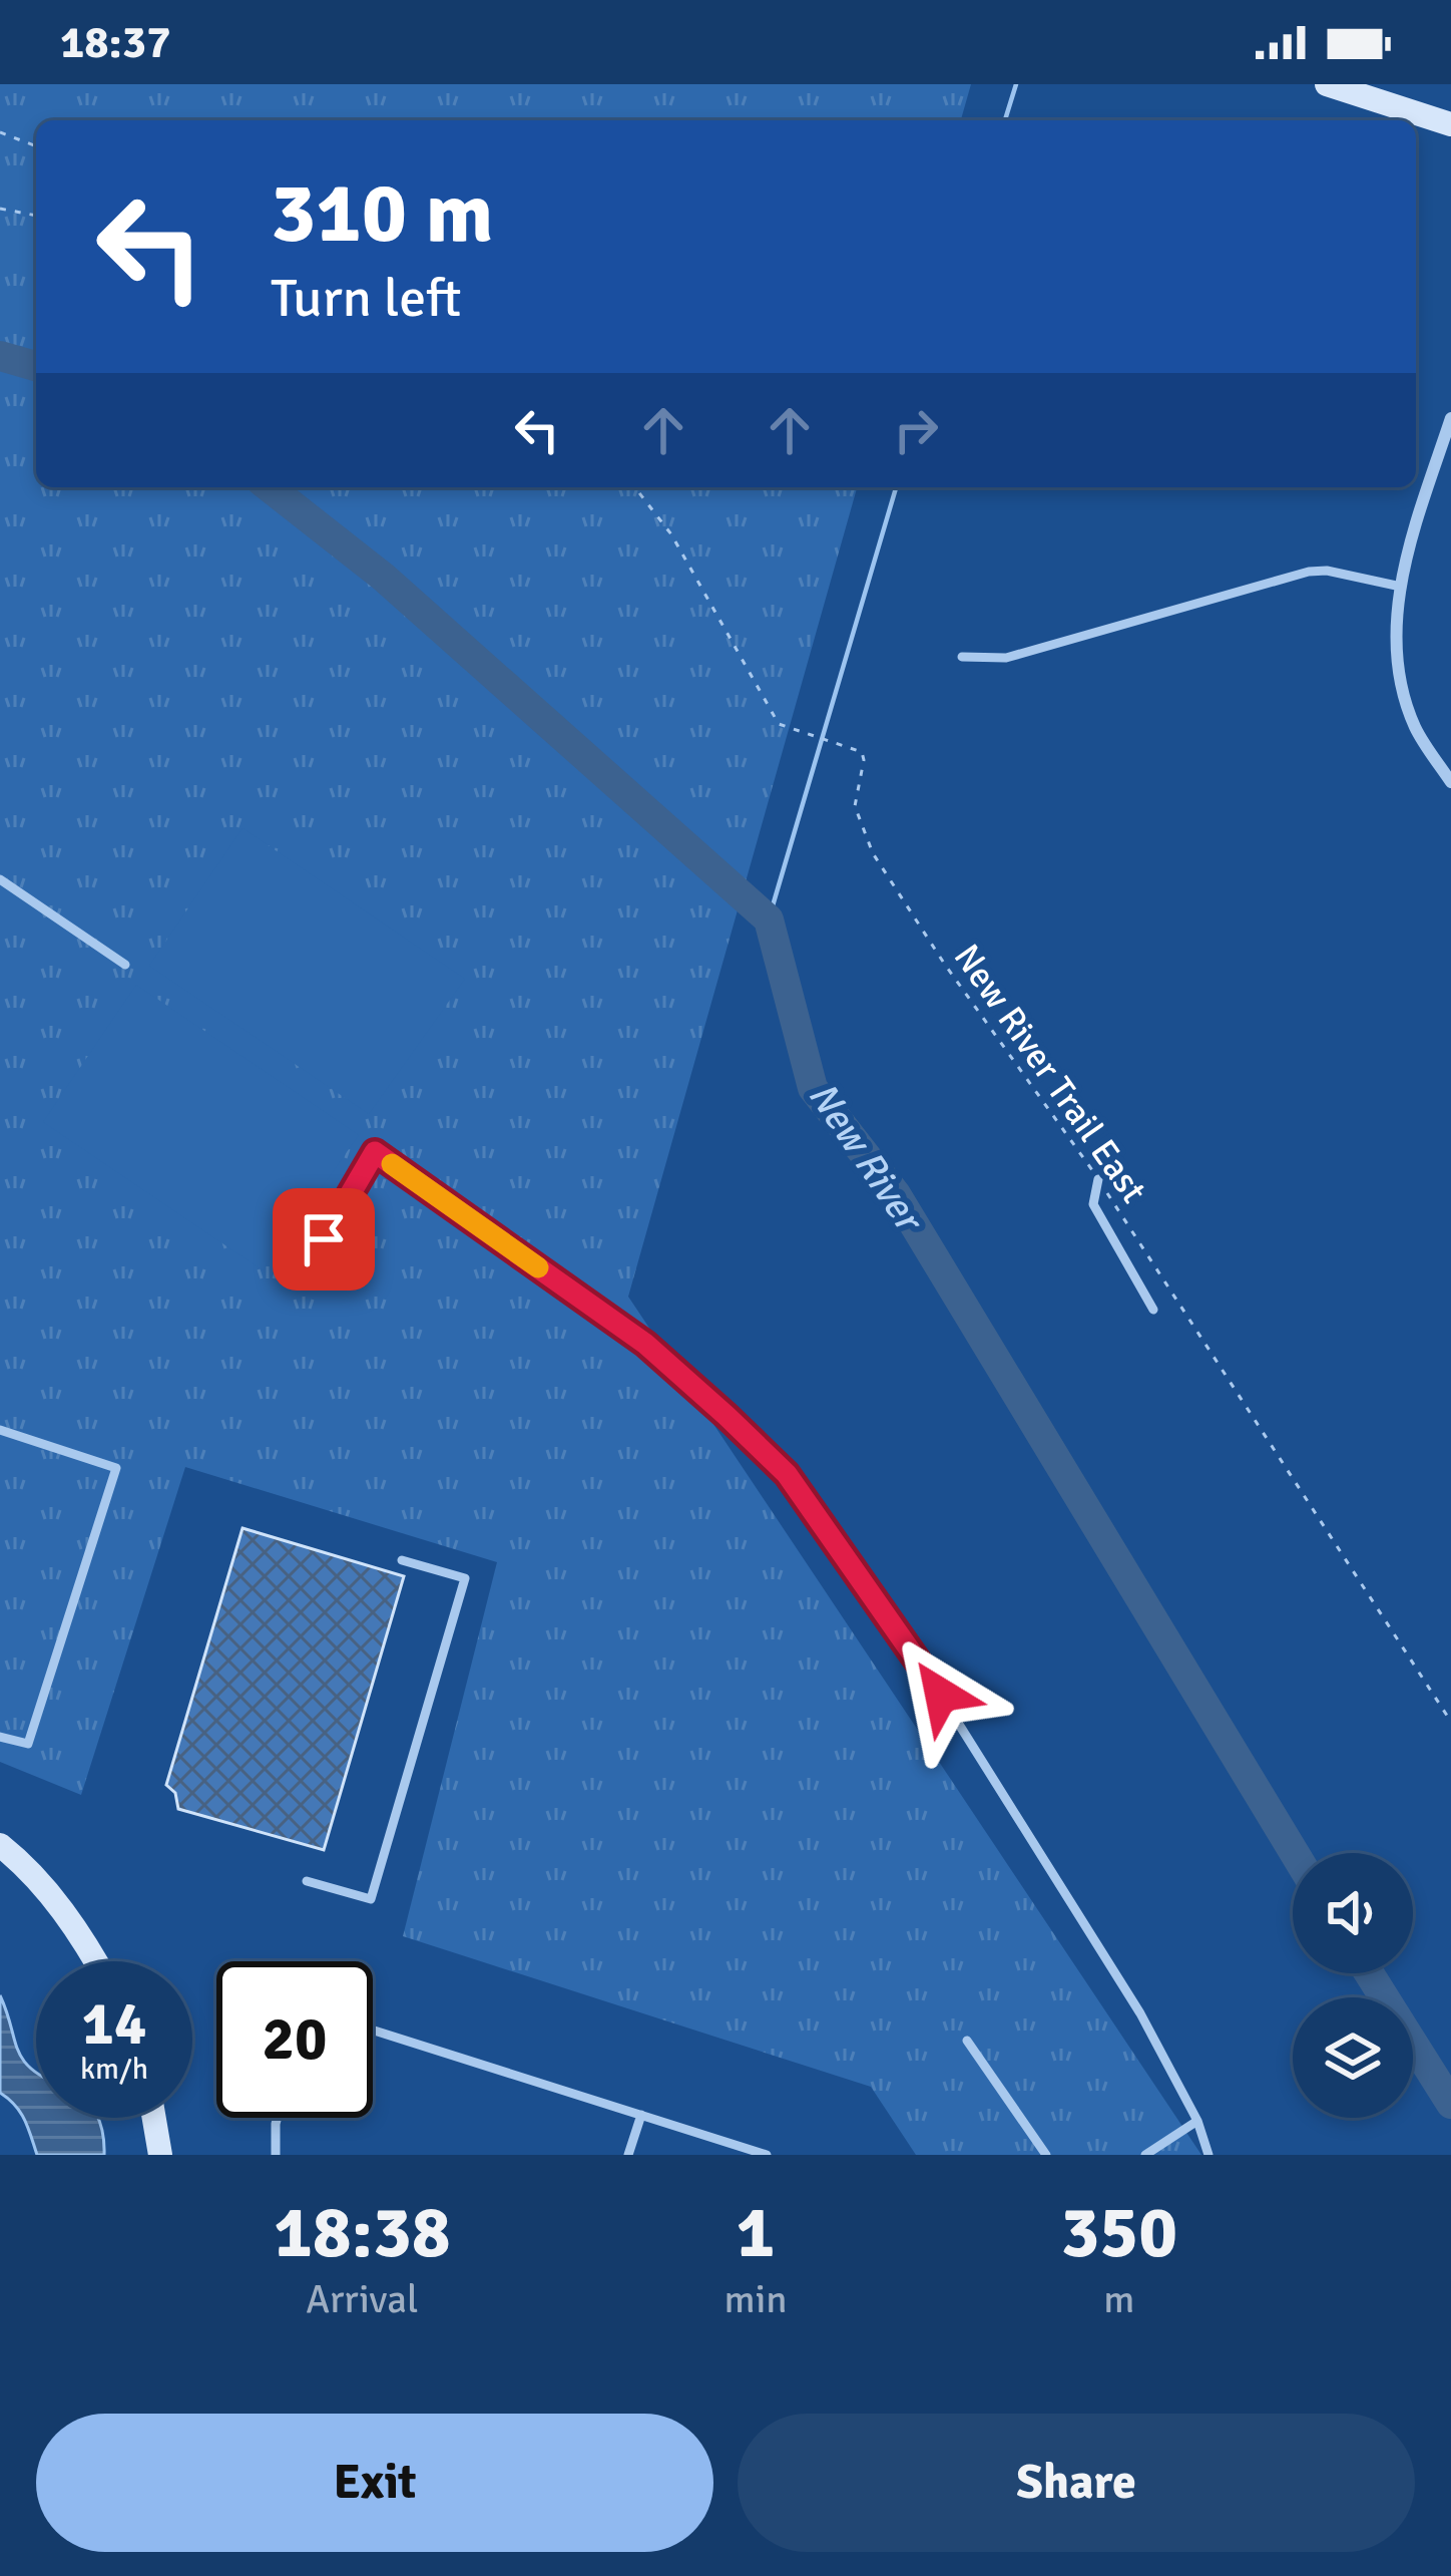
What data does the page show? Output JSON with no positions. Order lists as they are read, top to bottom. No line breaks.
{"streets":{"path":["New River Trail East"]},"water":["New River"],"page":{"status":"18:37","turn":["310 m","Turn left"],"speed":"14 km/h","limit":"20","eta":["18:38","Arrival","1","min","350","m"],"buttons":["Exit","Share"]}}
